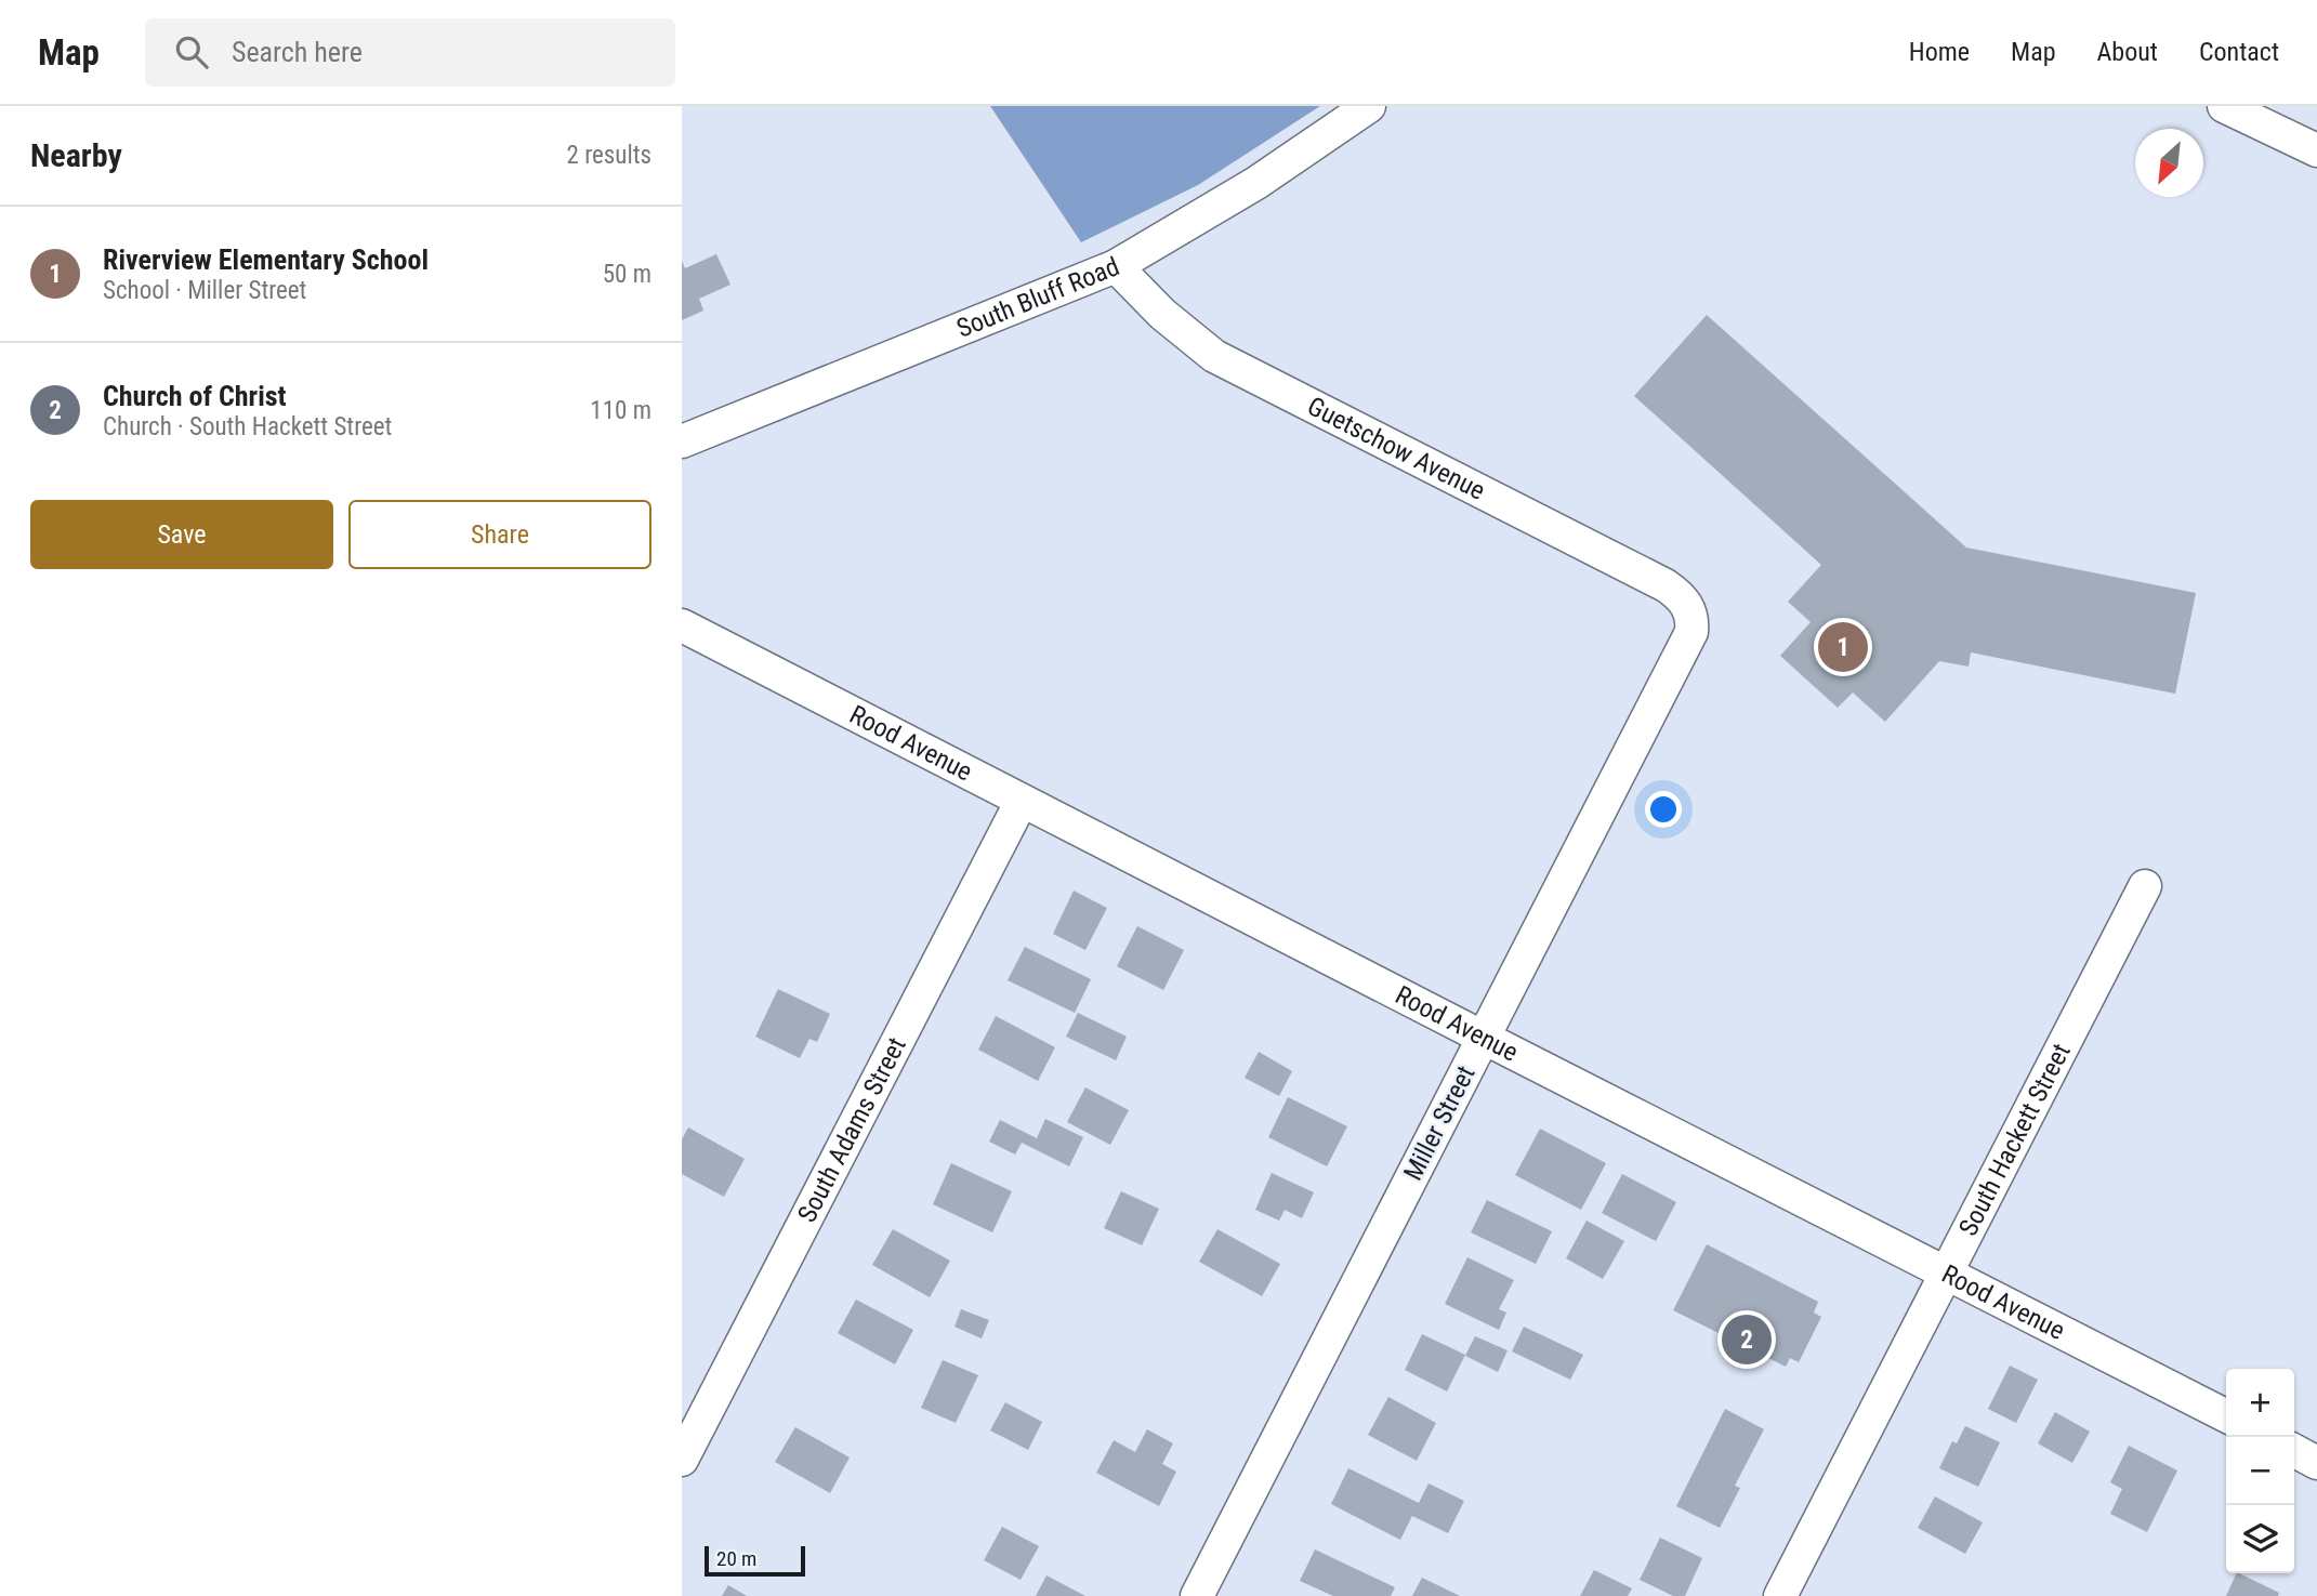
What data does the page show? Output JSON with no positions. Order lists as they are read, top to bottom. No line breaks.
{"streets":{"street":["South Bluff Road","Guetschow Avenue","Rood Avenue","Miller Street","South Adams Street","South Hackett Street"]},"crossings":[["South Bluff Road","Guetschow Avenue"],["Guetschow Avenue","Miller Street"],["Rood Avenue","Miller Street"],["Rood Avenue","South Adams Street"],["Rood Avenue","South Hackett Street"]],"scale_bar":"20 m","north":"bottom left","page":{"header":"Map","search":"Search here","nav":["Home","Map","About","Contact"],"heading":["Nearby","2 results"],"list":[{"mark":"1","name":"Riverview Elementary School","note":"School · Miller Street","value":"50 m"},{"mark":"2","name":"Church of Christ","note":"Church · South Hackett Street","value":"110 m"}],"buttons":["Save","Share"],"pins":["1","2"],"map_buttons":["+","−"],"scale":"20 m"}}
